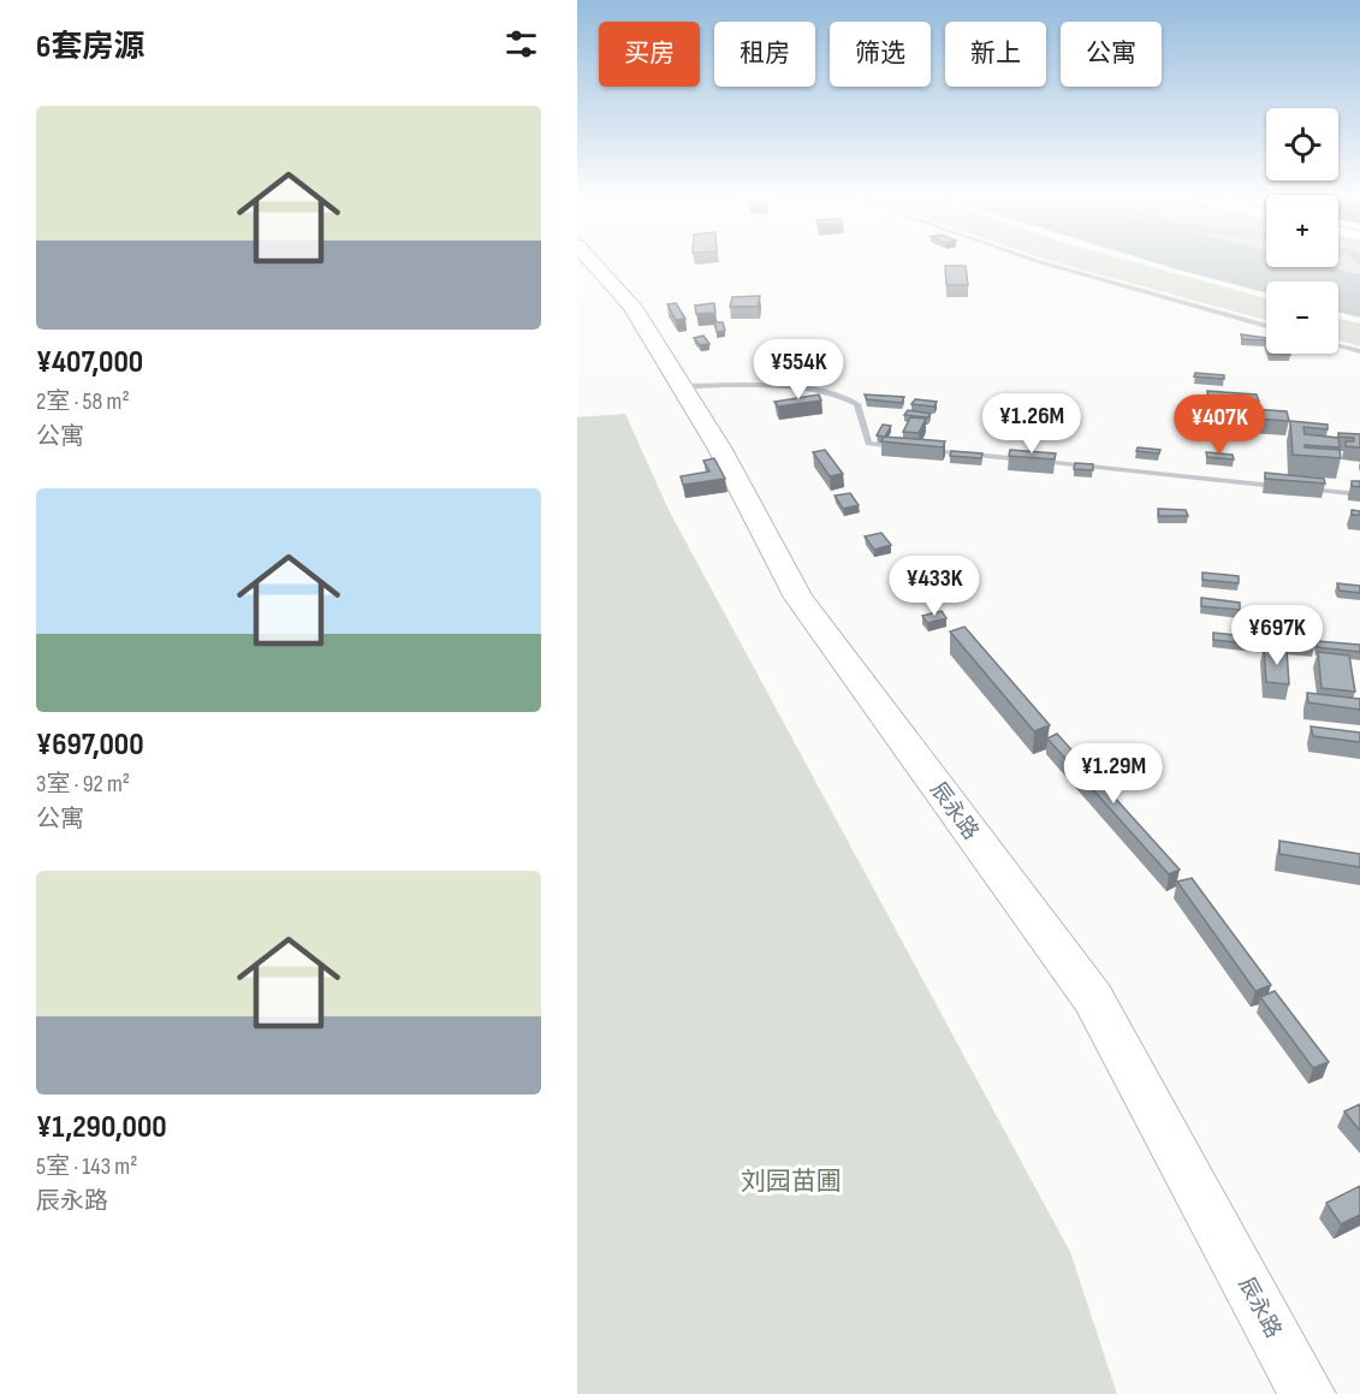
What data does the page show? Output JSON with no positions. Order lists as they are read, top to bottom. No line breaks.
{"streets":{"main road":["辰永路"]},"parks":["刘园苗圃"],"page":{"heading":"6套房源","chip":["买房","租房","筛选","新上","公寓"],"list":[{"name":"¥407,000","note":"2室 · 58 m² · 公寓"},{"name":"¥697,000","note":"3室 · 92 m² · 公寓"},{"name":"¥1,290,000","note":"5室 · 143 m² · 辰永路"}],"map_buttons":["+","−"],"price":["¥554K","¥1.26M","¥407K","¥433K","¥697K","¥1.29M"]}}
